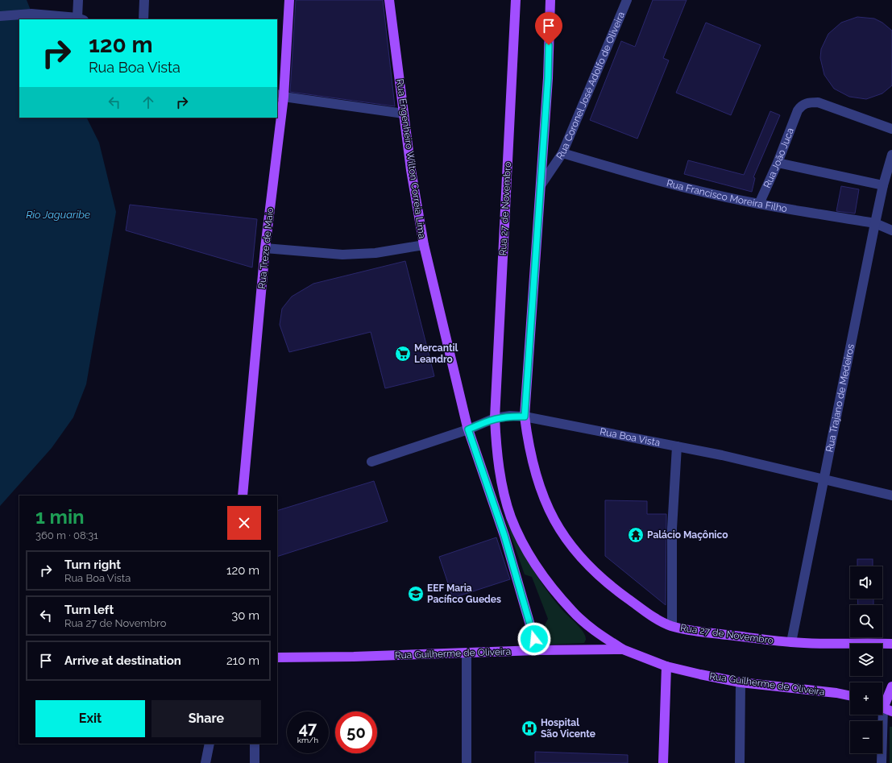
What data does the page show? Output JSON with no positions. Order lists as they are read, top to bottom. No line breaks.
{"streets":{"main road":["Rua Engenheiro Wilton Correia Lima","Rua 27 de Novembro","Rua Treze de Maio","Rua Guilherme de Oliveira"],"street":["Rua Coronel José Adolfo de Oliveira","Rua João Juca","Rua Francisco Moreira Filho","Rua Trajano de Medeiros","Rua Boa Vista"]},"crossings":[["Rua Coronel José Adolfo de Oliveira","Rua Francisco Moreira Filho"],["Rua Coronel José Adolfo de Oliveira","Rua 27 de Novembro"],["Rua João Juca","Rua Francisco Moreira Filho"],["Rua Engenheiro Wilton Correia Lima","Rua Boa Vista"],["Rua Engenheiro Wilton Correia Lima","Rua Guilherme de Oliveira"],["Rua Francisco Moreira Filho","Rua Trajano de Medeiros"],["Rua 27 de Novembro","Rua Trajano de Medeiros"],["Rua 27 de Novembro","Rua Boa Vista"],["Rua 27 de Novembro","Rua Guilherme de Oliveira"],["Rua Trajano de Medeiros","Rua Boa Vista"]],"water":["Rio Jaguaribe"],"places":{"supermarket":["Mercantil Leandro"],"temple":["Palácio Maçônico"],"school or university":["EEF Maria Pacífico Guedes"],"hospital":["Hospital São Vicente"]},"page":{"turn":["120 m","Rua Boa Vista"],"heading":["1 min","360 m · 08:31"],"list":[{"name":"Turn right","note":"Rua Boa Vista","value":"120 m"},{"name":"Turn left","note":"Rua 27 de Novembro","value":"30 m"},{"name":"Arrive at destination","value":"210 m"}],"map_buttons":["+","−"],"buttons":["Exit","Share"],"speed":"47 km/h","limit":"50"}}
